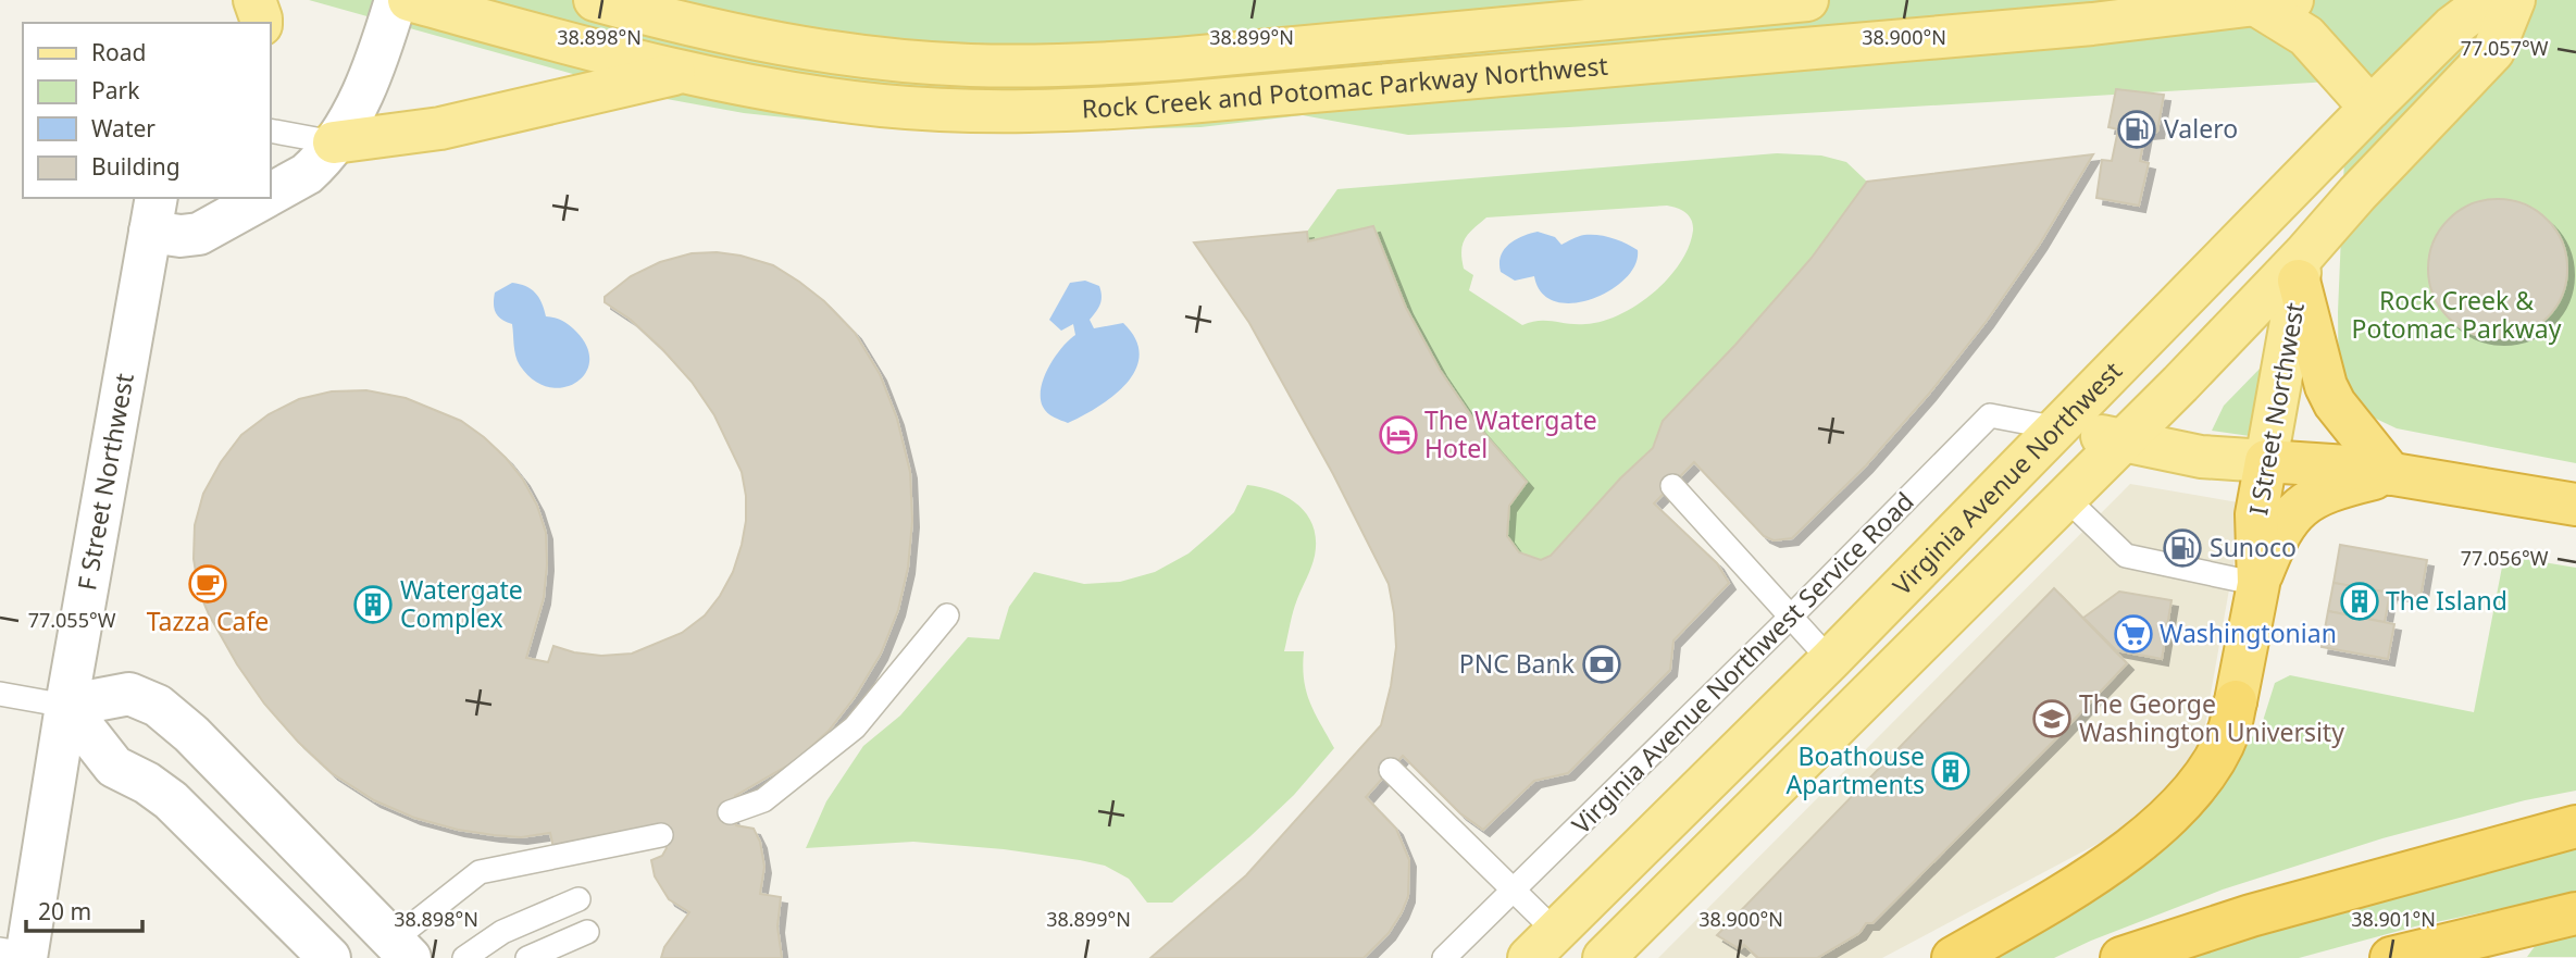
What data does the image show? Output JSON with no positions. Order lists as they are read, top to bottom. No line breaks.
{"streets":{"highway":["I Street Northwest"],"main road":["Rock Creek and Potomac Parkway Northwest","Virginia Avenue Northwest"],"street":["F Street Northwest"],"lane":["Virginia Avenue Northwest Service Road"]},"crossings":[["I Street Northwest","Virginia Avenue Northwest"],["Virginia Avenue Northwest","Virginia Avenue Northwest Service Road"]],"parks":["Rock Creek & Potomac Parkway"],"places":{"fuel station":["Valero","Sunoco"],"hotel":["The Watergate Hotel"],"cafe":["Tazza Cafe"],"building":["The Island","Watergate Complex","Boathouse Apartments"],"supermarket":["Washingtonian"],"bank":["PNC Bank"],"school or university":["The George Washington University"]},"legend":["Road","Park","Water","Building"],"scale_bar":"20 m","coordinates":["38.898°N","38.899°N","38.900°N","77.057°W","77.056°W","77.055°W","38.901°N"]}
